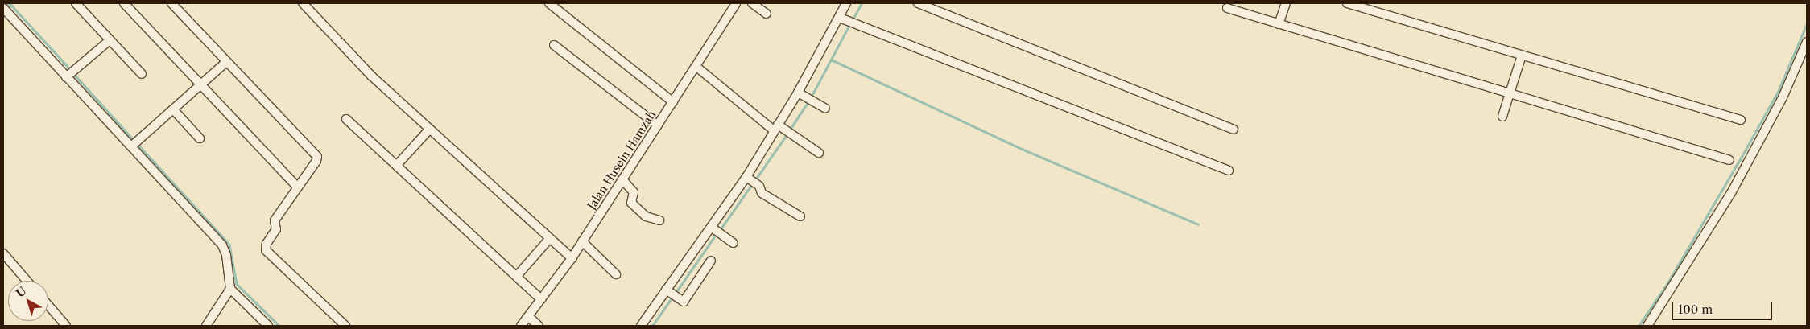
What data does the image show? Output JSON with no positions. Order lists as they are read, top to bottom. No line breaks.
{"streets":{"street":["Jalan Husein Hamzah"]},"scale_bar":"100 m","north":"top left"}
